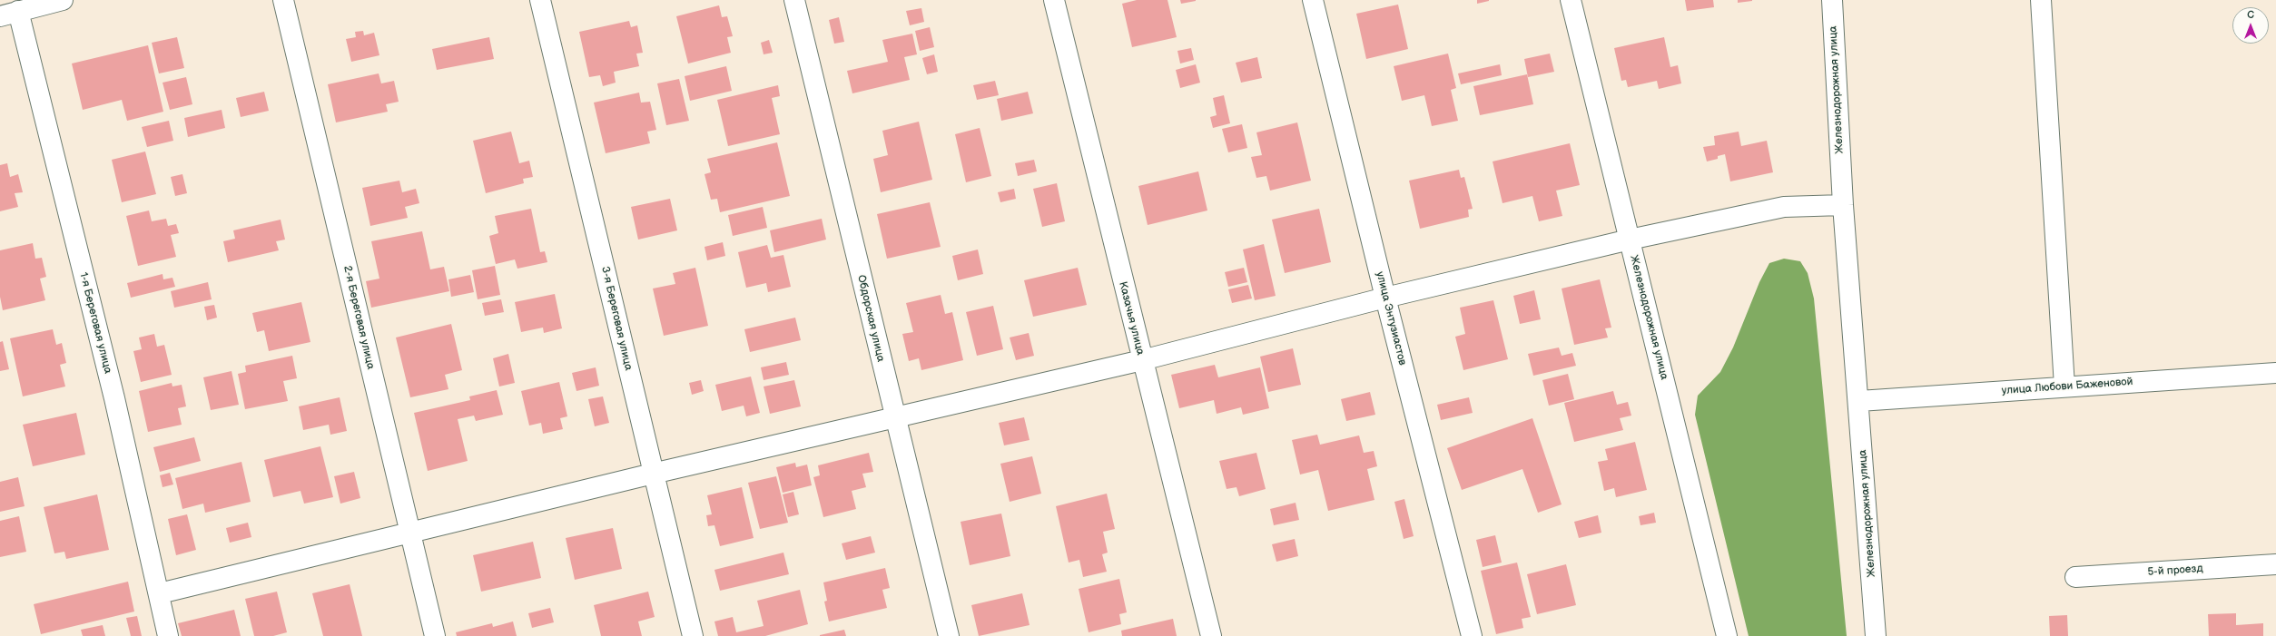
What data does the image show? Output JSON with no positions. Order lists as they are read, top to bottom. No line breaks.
{"streets":{"street":["Железнодорожная улица","2-я Береговая улица","3-я Береговая улица","Обдорская улица","Казачья улица","улица Энтузиастов","1-я Береговая улица","улица Любови Баженовой","5-й проезд"]},"crossings":[["Железнодорожная улица","улица Любови Баженовой"]],"north":"top"}
